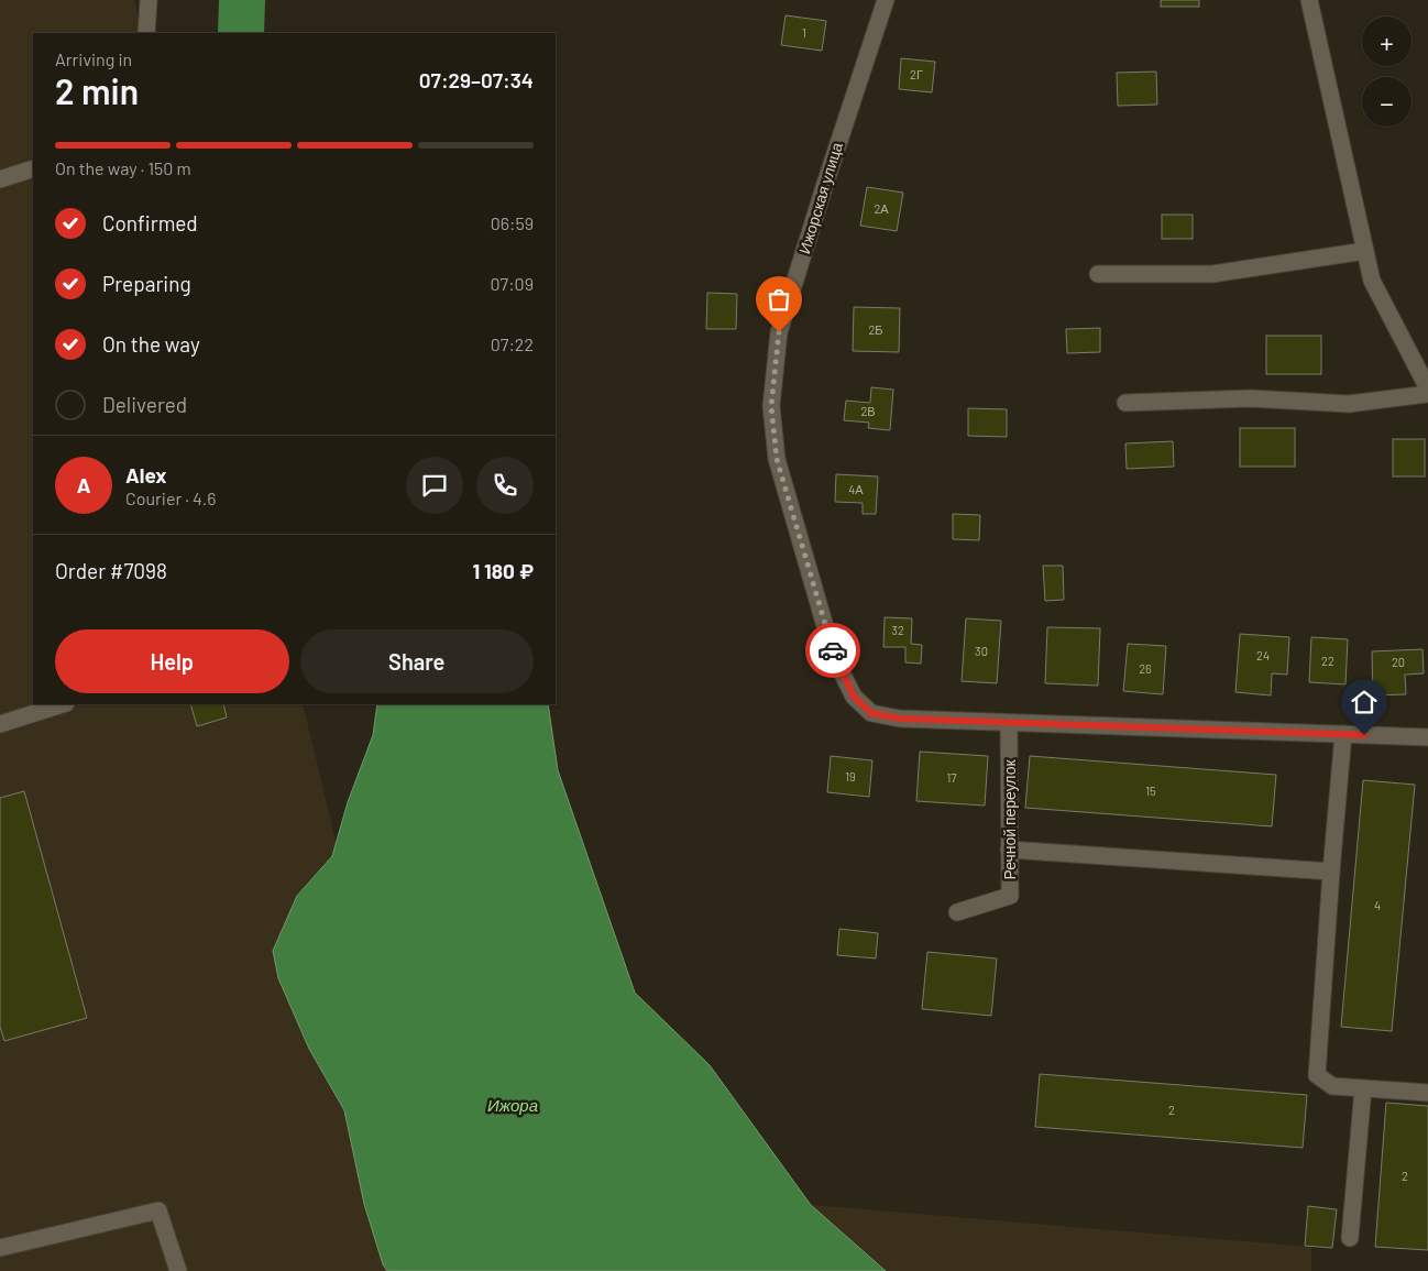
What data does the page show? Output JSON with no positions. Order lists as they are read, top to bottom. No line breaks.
{"streets":{"street":["Ижорская улица","Речной переулок"]},"crossings":[["Ижорская улица","Речной переулок"]],"water":["Ижора"],"house_numbers":["1","2Г","2А","2Б","2В","4А","32","30","24","22","20","26","19","17","15","4","2","2"],"page":{"map_buttons":["+","−"],"heading":["2 min","Arriving in","07:29–07:34"],"panel":["Alex","Courier · 4.6","Order #7098","1 180 ₽"],"bar":"On the way · 150 m","list":[["Confirmed","06:59"],["Preparing","07:09"],["On the way","07:22"],"Delivered"],"round":"A","buttons":["Help","Share"]}}
